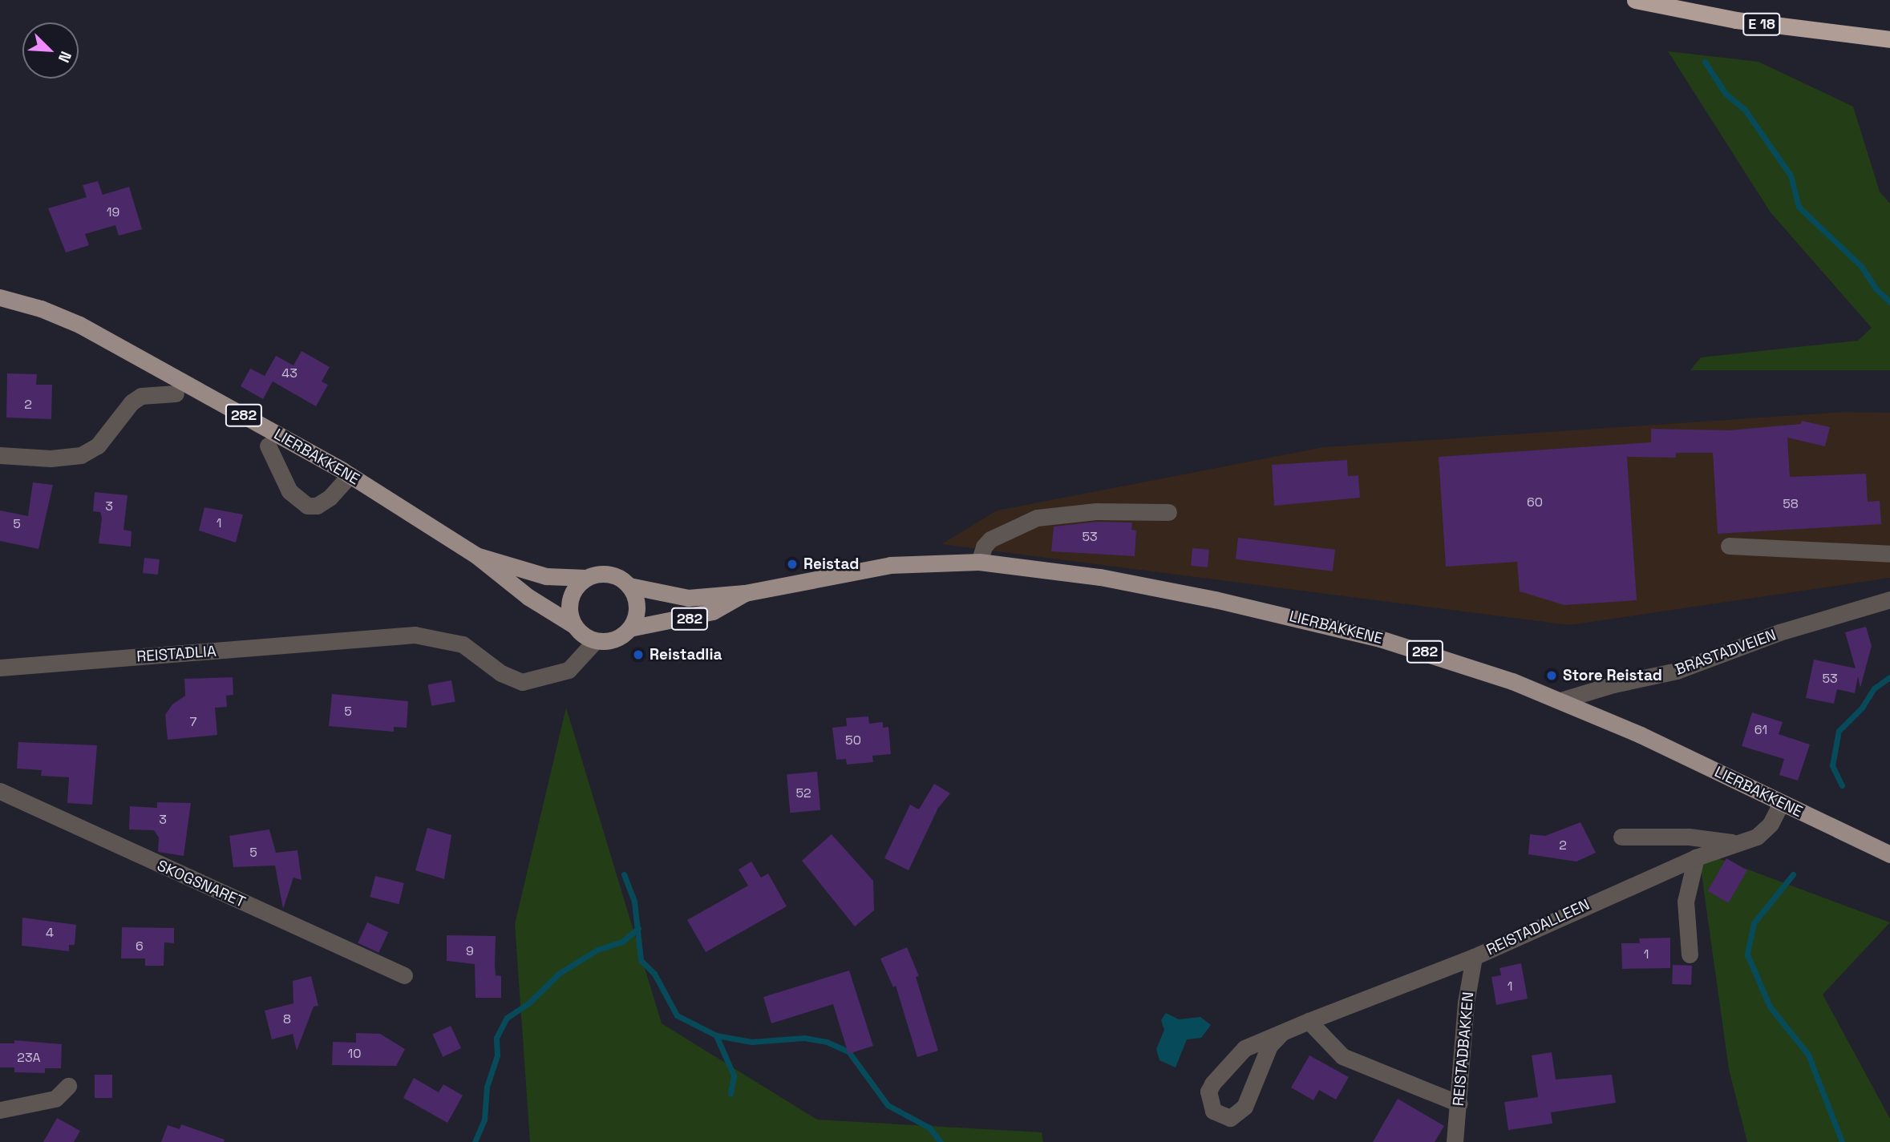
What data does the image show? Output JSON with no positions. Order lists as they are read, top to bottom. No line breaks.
{"streets":{"highway":["E 18"],"main road":["282","LIERBAKKENE"],"street":["BRASTADVEIEN","REISTADLIA","SKOGSNARET","REISTADALLEEN","REISTADBAKKEN"]},"crossings":[["282","LIERBAKKENE"],["282","REISTADLIA"],["LIERBAKKENE","BRASTADVEIEN"],["LIERBAKKENE","REISTADLIA"],["LIERBAKKENE","REISTADALLEEN"],["REISTADALLEEN","REISTADBAKKEN"]],"places":["Reistad","Reistadlia","Store Reistad"],"house_numbers":["19","43","2","60","58","3","1","5","53","53","5","7","61","50","52","3","2","5","4","6","9","1","1","8","10","23A"],"north":"bottom right"}
